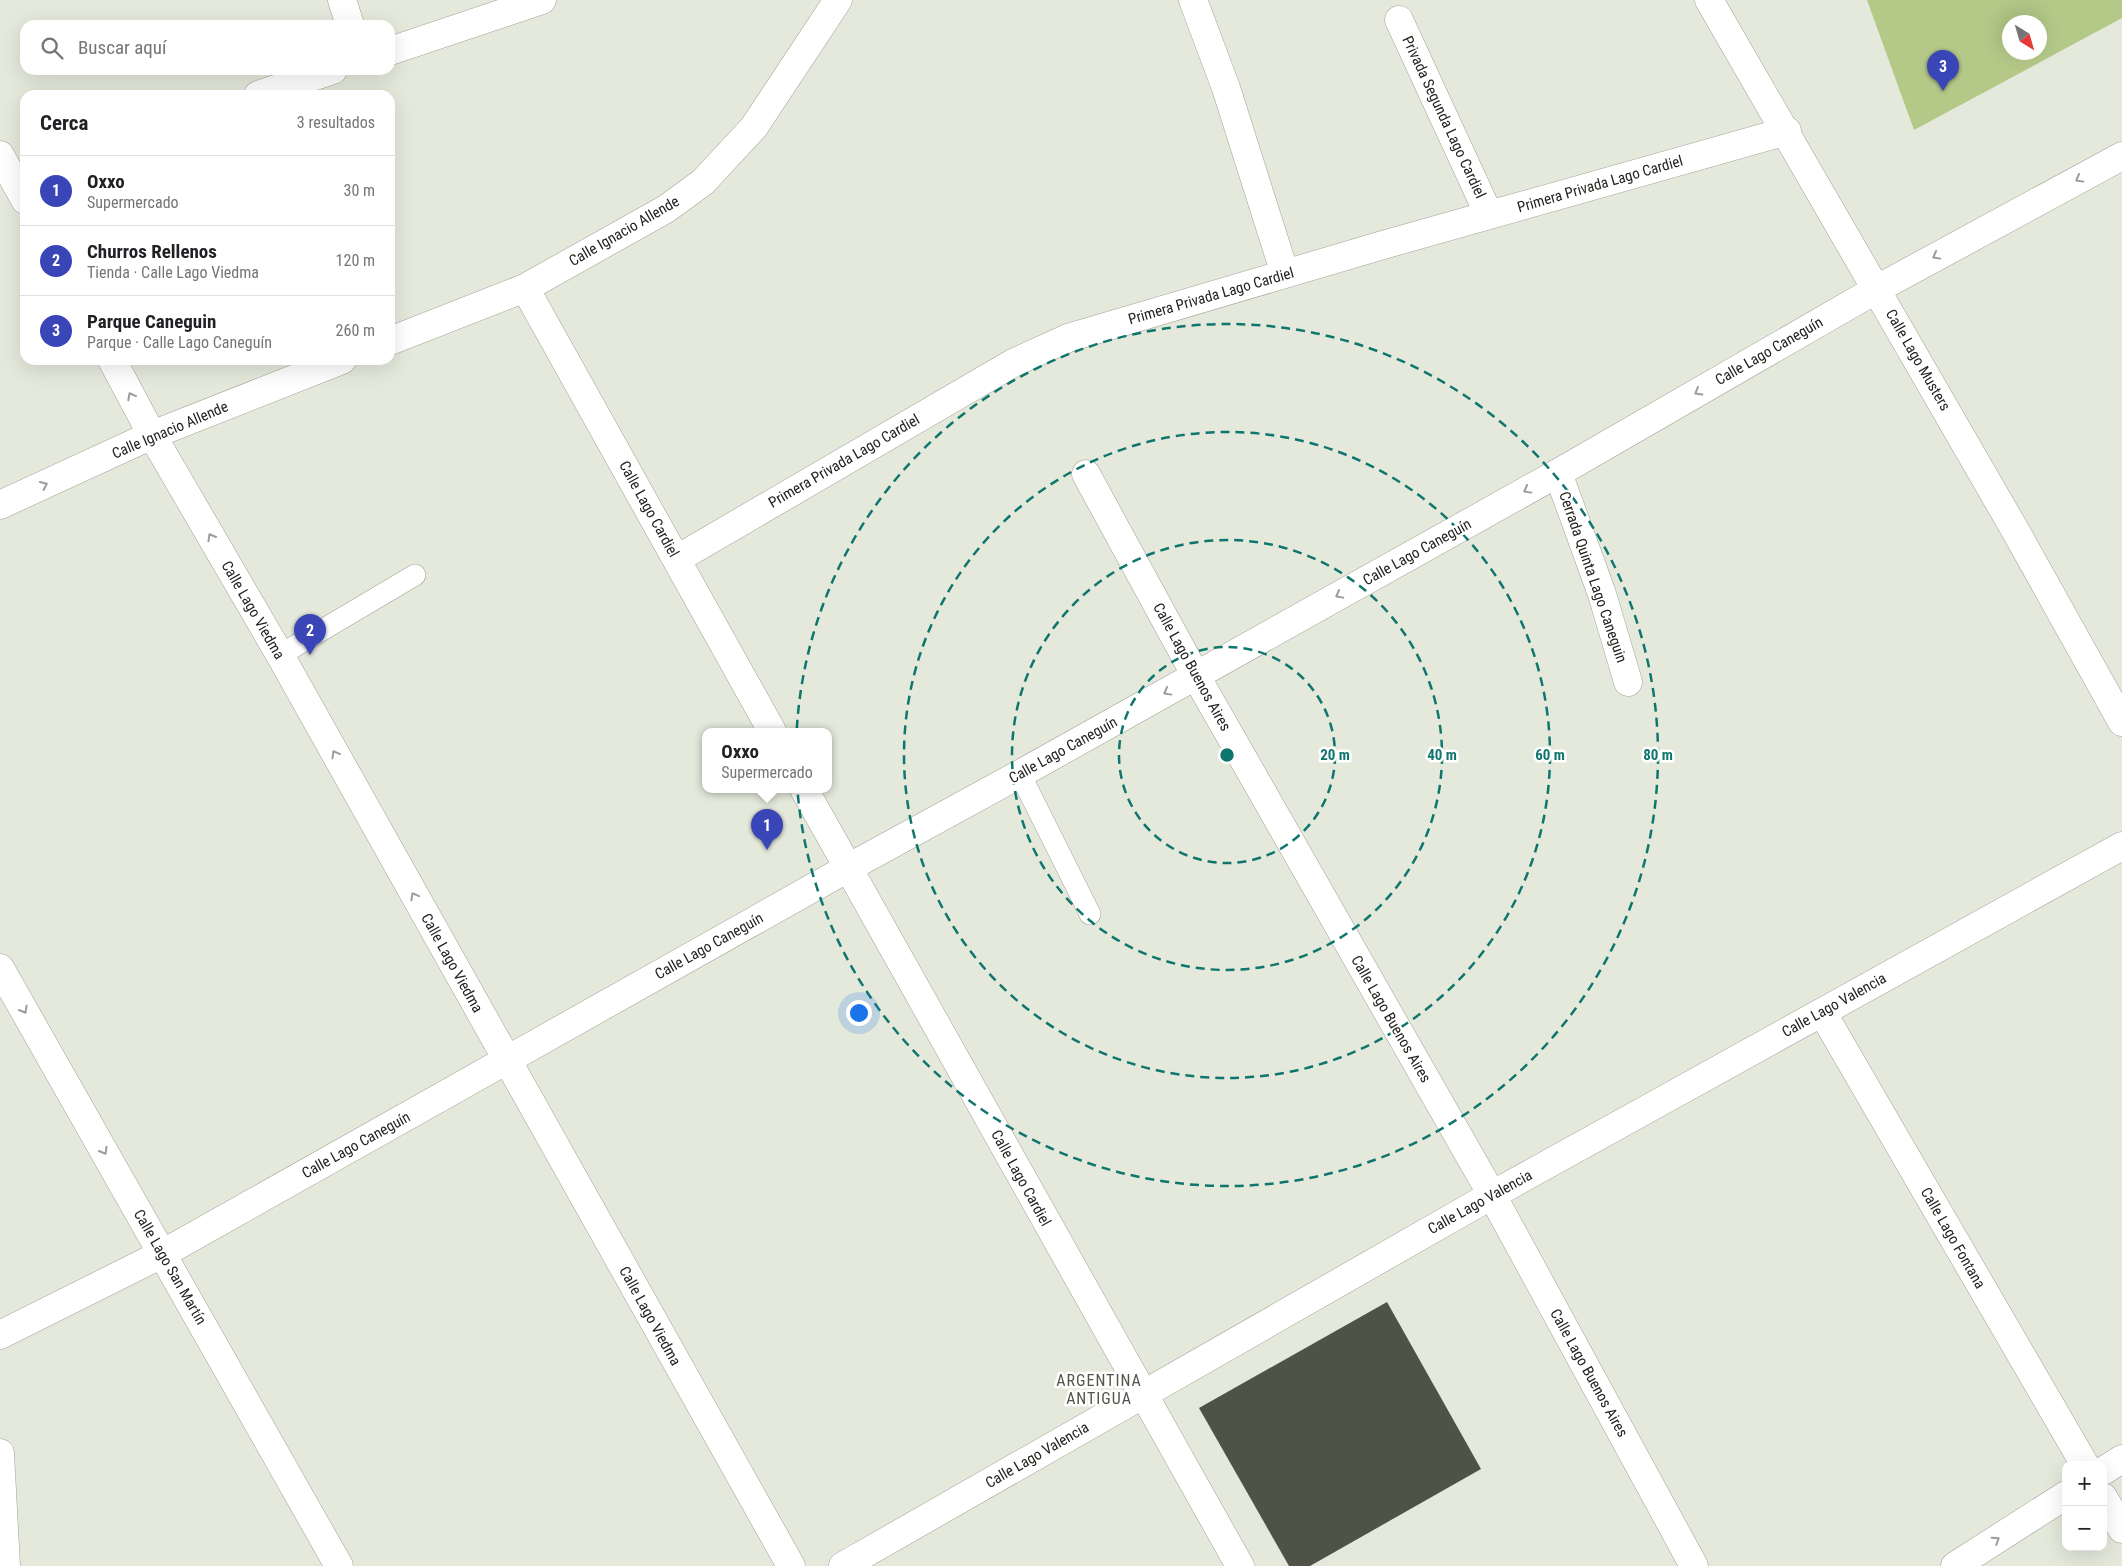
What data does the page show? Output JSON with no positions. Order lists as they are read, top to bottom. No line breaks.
{"streets":{"street":["Privada Segunda Lago Cardiel","Primera Privada Lago Cardiel","Calle Ignacio Allende","Calle Lago Caneguín","Calle Lago Musters","Calle Lago Cardiel","Cerrada Quinta Lago Caneguin","Calle Lago Viedma","Calle Lago Buenos Aires","Calle Lago Valencia","Calle Lago Fontana","Calle Lago San Martín"]},"crossings":[["Privada Segunda Lago Cardiel","Primera Privada Lago Cardiel"],["Primera Privada Lago Cardiel","Calle Lago Musters"],["Primera Privada Lago Cardiel","Calle Lago Cardiel"],["Calle Ignacio Allende","Calle Lago Cardiel"],["Calle Ignacio Allende","Calle Lago Viedma"],["Calle Lago Caneguín","Calle Lago Musters"],["Calle Lago Caneguín","Calle Lago Cardiel"],["Calle Lago Caneguín","Cerrada Quinta Lago Caneguin"],["Calle Lago Caneguín","Calle Lago Viedma"],["Calle Lago Caneguín","Calle Lago Buenos Aires"],["Calle Lago Caneguín","Calle Lago San Martín"],["Calle Lago Cardiel","Calle Lago Valencia"],["Calle Lago Buenos Aires","Calle Lago Valencia"],["Calle Lago Valencia","Calle Lago Fontana"]],"one_way":["Calle Lago Caneguín","Calle Lago Viedma","Calle Lago San Martín"],"districts":["ARGENTINA ANTIGUA"],"north":"bottom right","page":{"search":"Buscar aquí","pins":["3","2","1"],"heading":["Cerca","3 resultados"],"list":[{"mark":"1","name":"Oxxo","note":"Supermercado","value":"30 m"},{"mark":"2","name":"Churros Rellenos","note":"Tienda · Calle Lago Viedma","value":"120 m"},{"mark":"3","name":"Parque Caneguin","note":"Parque · Calle Lago Caneguín","value":"260 m"}],"popup":["Oxxo","Supermercado"],"map_buttons":["+","−"]},"rings":["20 m","40 m","60 m","80 m"]}
